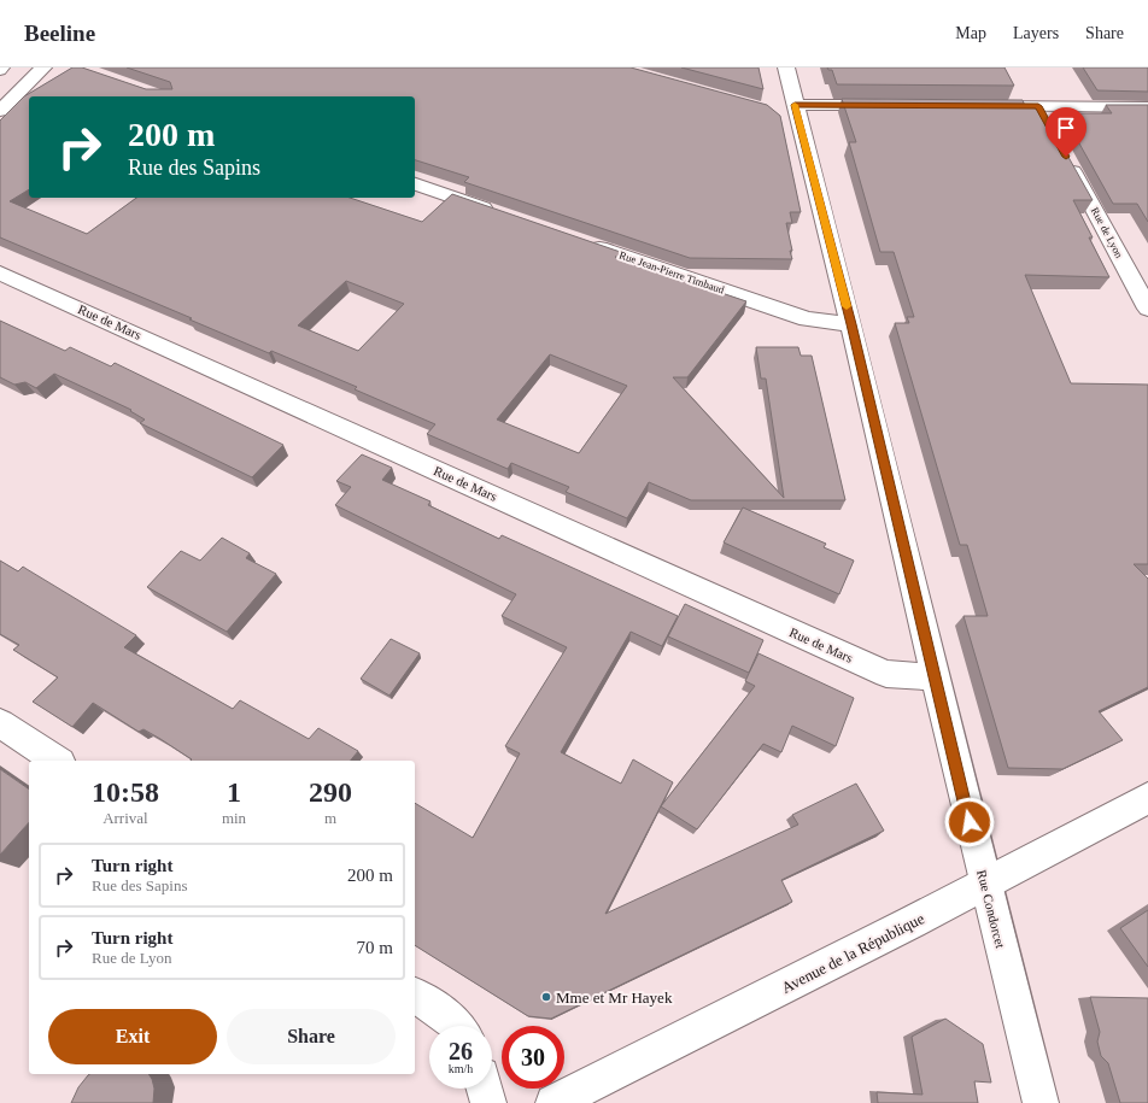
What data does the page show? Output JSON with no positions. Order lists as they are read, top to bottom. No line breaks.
{"streets":{"street":["Rue de Lyon","Rue Jean-Pierre Timbaud","Rue de Mars","Rue Condorcet","Avenue de la République"]},"crossings":[["Rue Jean-Pierre Timbaud","Rue Condorcet"],["Rue de Mars","Rue Condorcet"],["Rue Condorcet","Avenue de la République"]],"places":["Mme et Mr Hayek"],"page":{"header":"Beeline","nav":["Map","Layers","Share"],"turn":["200 m","Rue des Sapins"],"eta":["10:58","Arrival","1","min","290","m"],"list":[{"name":"Turn right","note":"Rue des Sapins","value":"200 m"},{"name":"Turn right","note":"Rue de Lyon","value":"70 m"}],"buttons":["Exit","Share"],"speed":"26 km/h","limit":"30"}}
